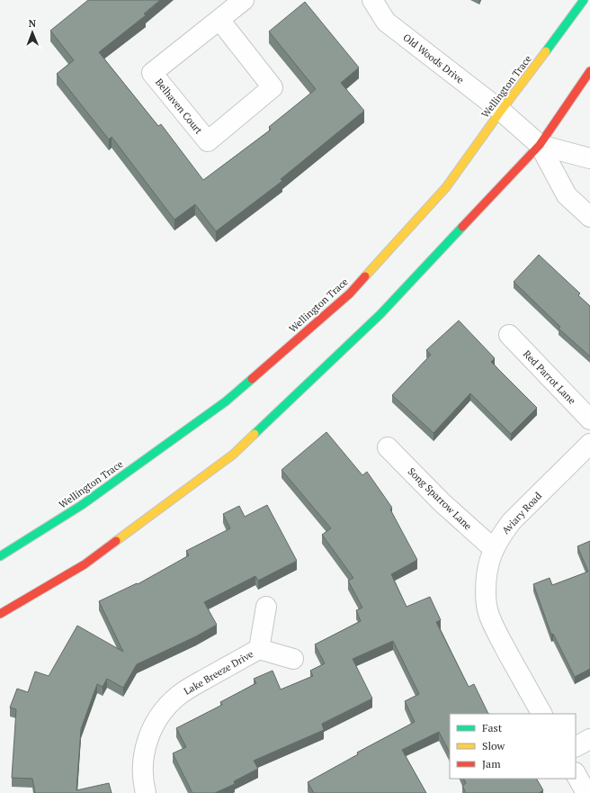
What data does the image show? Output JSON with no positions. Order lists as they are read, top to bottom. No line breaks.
{"streets":{"street":["Old Woods Drive","Wellington Trace","Belhaven Court","Red Parrot Lane","Song Sparrow Lane","Aviary Road","Lake Breeze Drive"]},"crossings":[["Old Woods Drive","Wellington Trace"],["Song Sparrow Lane","Aviary Road"]],"legend":["Fast","Slow","Jam"],"north":"top"}
